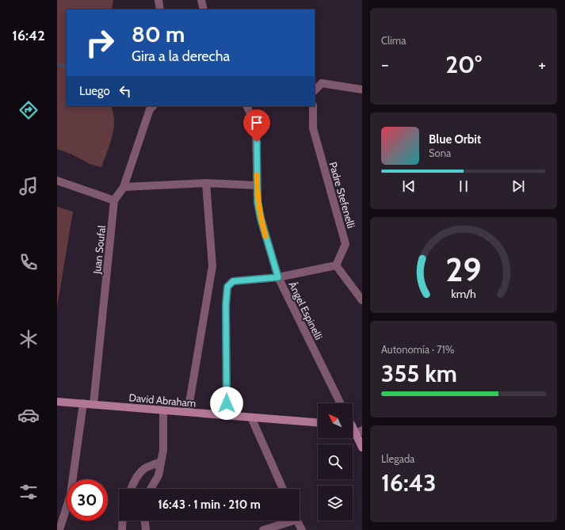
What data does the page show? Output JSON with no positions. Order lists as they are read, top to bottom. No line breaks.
{"streets":{"main road":["David Abraham"],"street":["Padre Stefenelli","Juan Soufal","Ángel Espinelli"]},"crossings":[["Juan Soufal","David Abraham"]],"north":"top left","page":{"tabs":"16:42","tile":["Clima",["Autonomía · 71%","355 km"],["Llegada","16:43"]],"turn":["80 m","Gira a la derecha"],"heat":["−","20°","+"],"then":"Luego","song":["Blue Orbit","Sona"],"limit":"30","trip":"16:43 · 1 min · 210 m","gauge":["29","km/h"]}}
